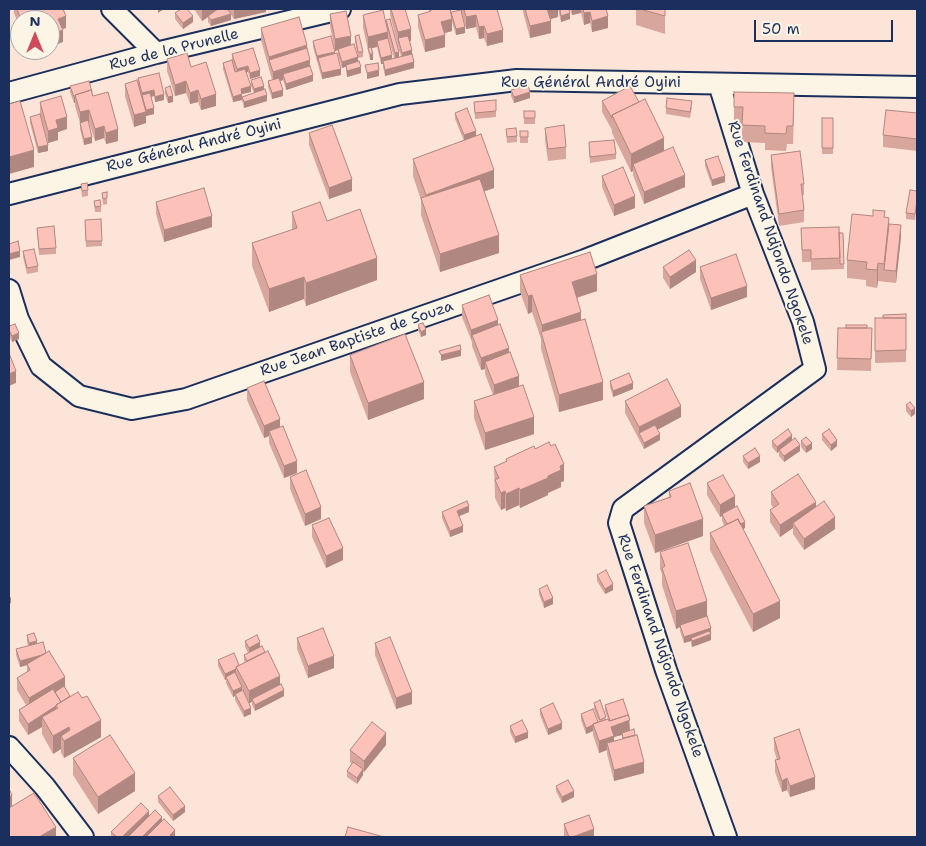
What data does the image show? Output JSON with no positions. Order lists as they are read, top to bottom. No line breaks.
{"streets":{"street":["Rue de la Prunelle","Rue Général André Oyini","Rue Ferdinand Ndjondo Ngokele","Rue Jean Baptiste de Souza"]},"crossings":[["Rue Général André Oyini","Rue Ferdinand Ndjondo Ngokele"],["Rue Ferdinand Ndjondo Ngokele","Rue Jean Baptiste de Souza"]],"scale_bar":"50 m","north":"top"}
